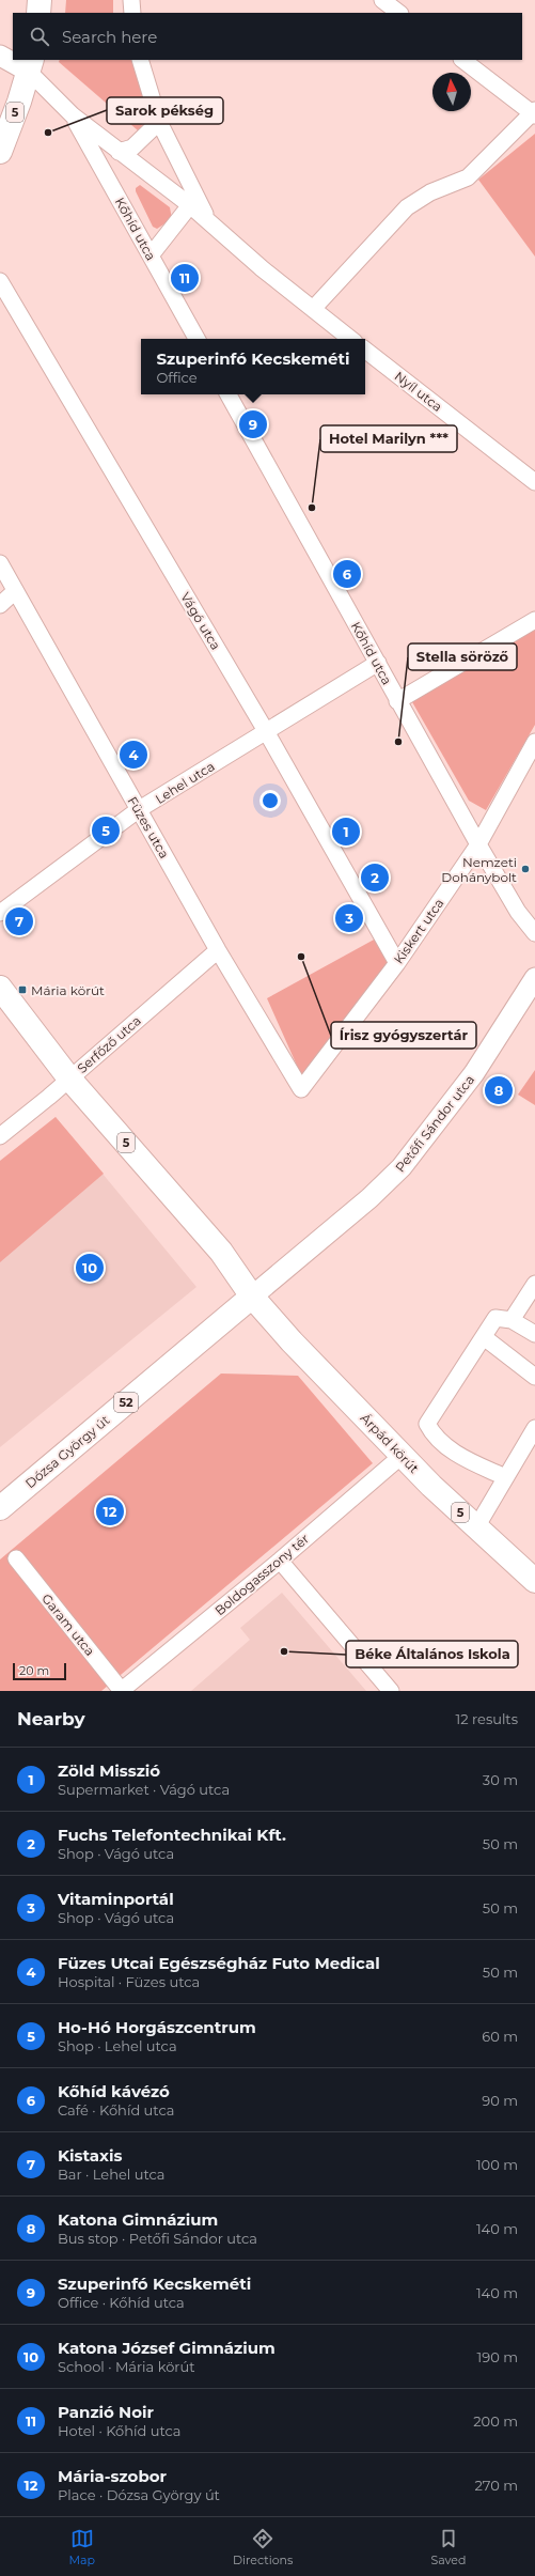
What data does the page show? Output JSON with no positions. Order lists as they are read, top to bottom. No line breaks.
{"streets":{"main road":["5","52","Árpád körút","Dózsa György út"],"street":["Kőhíd utca","Nyíl utca","Vágó utca","Lehel utca","Füzes utca","Kiskert utca","Serfőző utca","Petőfi Sándor utca","Boldogasszony tér","Garam utca"]},"crossings":[["5","Serfőző utca"],["5","Petőfi Sándor utca"],["5","Árpád körút"],["5","Dózsa György út"],["Kőhíd utca","Lehel utca"],["Kőhíd utca","Kiskert utca"],["Vágó utca","Lehel utca"],["Vágó utca","Kiskert utca"],["Lehel utca","Füzes utca"],["Füzes utca","Kiskert utca"],["Füzes utca","Serfőző utca"],["Petőfi Sándor utca","Árpád körút"],["Petőfi Sándor utca","Dózsa György út"],["Árpád körút","Dózsa György út"],["Árpád körút","Boldogasszony tér"],["Boldogasszony tér","Garam utca"]],"places":{"other":["Sarok pékség","Hotel Marilyn ***","Stella söröző","Nemzeti Dohánybolt","Írisz gyógyszertár","Béke Általános Iskola"],"transit":["Mária körút"]},"scale_bar":"20 m","north":"top","page":{"search":"Search here","pins":["11","9","6","4","5","1","2","3","7","8","10","12"],"popup":["Szuperinfó Kecskeméti","Office"],"scale":"20 m","heading":["Nearby","12 results"],"list":[{"mark":"1","name":"Zöld Misszió","note":"Supermarket · Vágó utca","value":"30 m"},{"mark":"2","name":"Fuchs Telefontechnikai Kft.","note":"Shop · Vágó utca","value":"50 m"},{"mark":"3","name":"Vitaminportál","note":"Shop · Vágó utca","value":"50 m"},{"mark":"4","name":"Füzes Utcai Egészségház Futo Medical","note":"Hospital · Füzes utca","value":"50 m"},{"mark":"5","name":"Ho-Hó Horgászcentrum","note":"Shop · Lehel utca","value":"60 m"},{"mark":"6","name":"Kőhíd kávézó","note":"Café · Kőhíd utca","value":"90 m"},{"mark":"7","name":"Kistaxis","note":"Bar · Lehel utca","value":"100 m"},{"mark":"8","name":"Katona Gimnázium","note":"Bus stop · Petőfi Sándor utca","value":"140 m"},{"mark":"9","name":"Szuperinfó Kecskeméti","note":"Office · Kőhíd utca","value":"140 m"},{"mark":"10","name":"Katona József Gimnázium","note":"School · Mária körút","value":"190 m"},{"mark":"11","name":"Panzió Noir","note":"Hotel · Kőhíd utca","value":"200 m"},{"mark":"12","name":"Mária-szobor","note":"Place · Dózsa György út","value":"270 m"}],"nav":["Map","Directions","Saved"]}}
